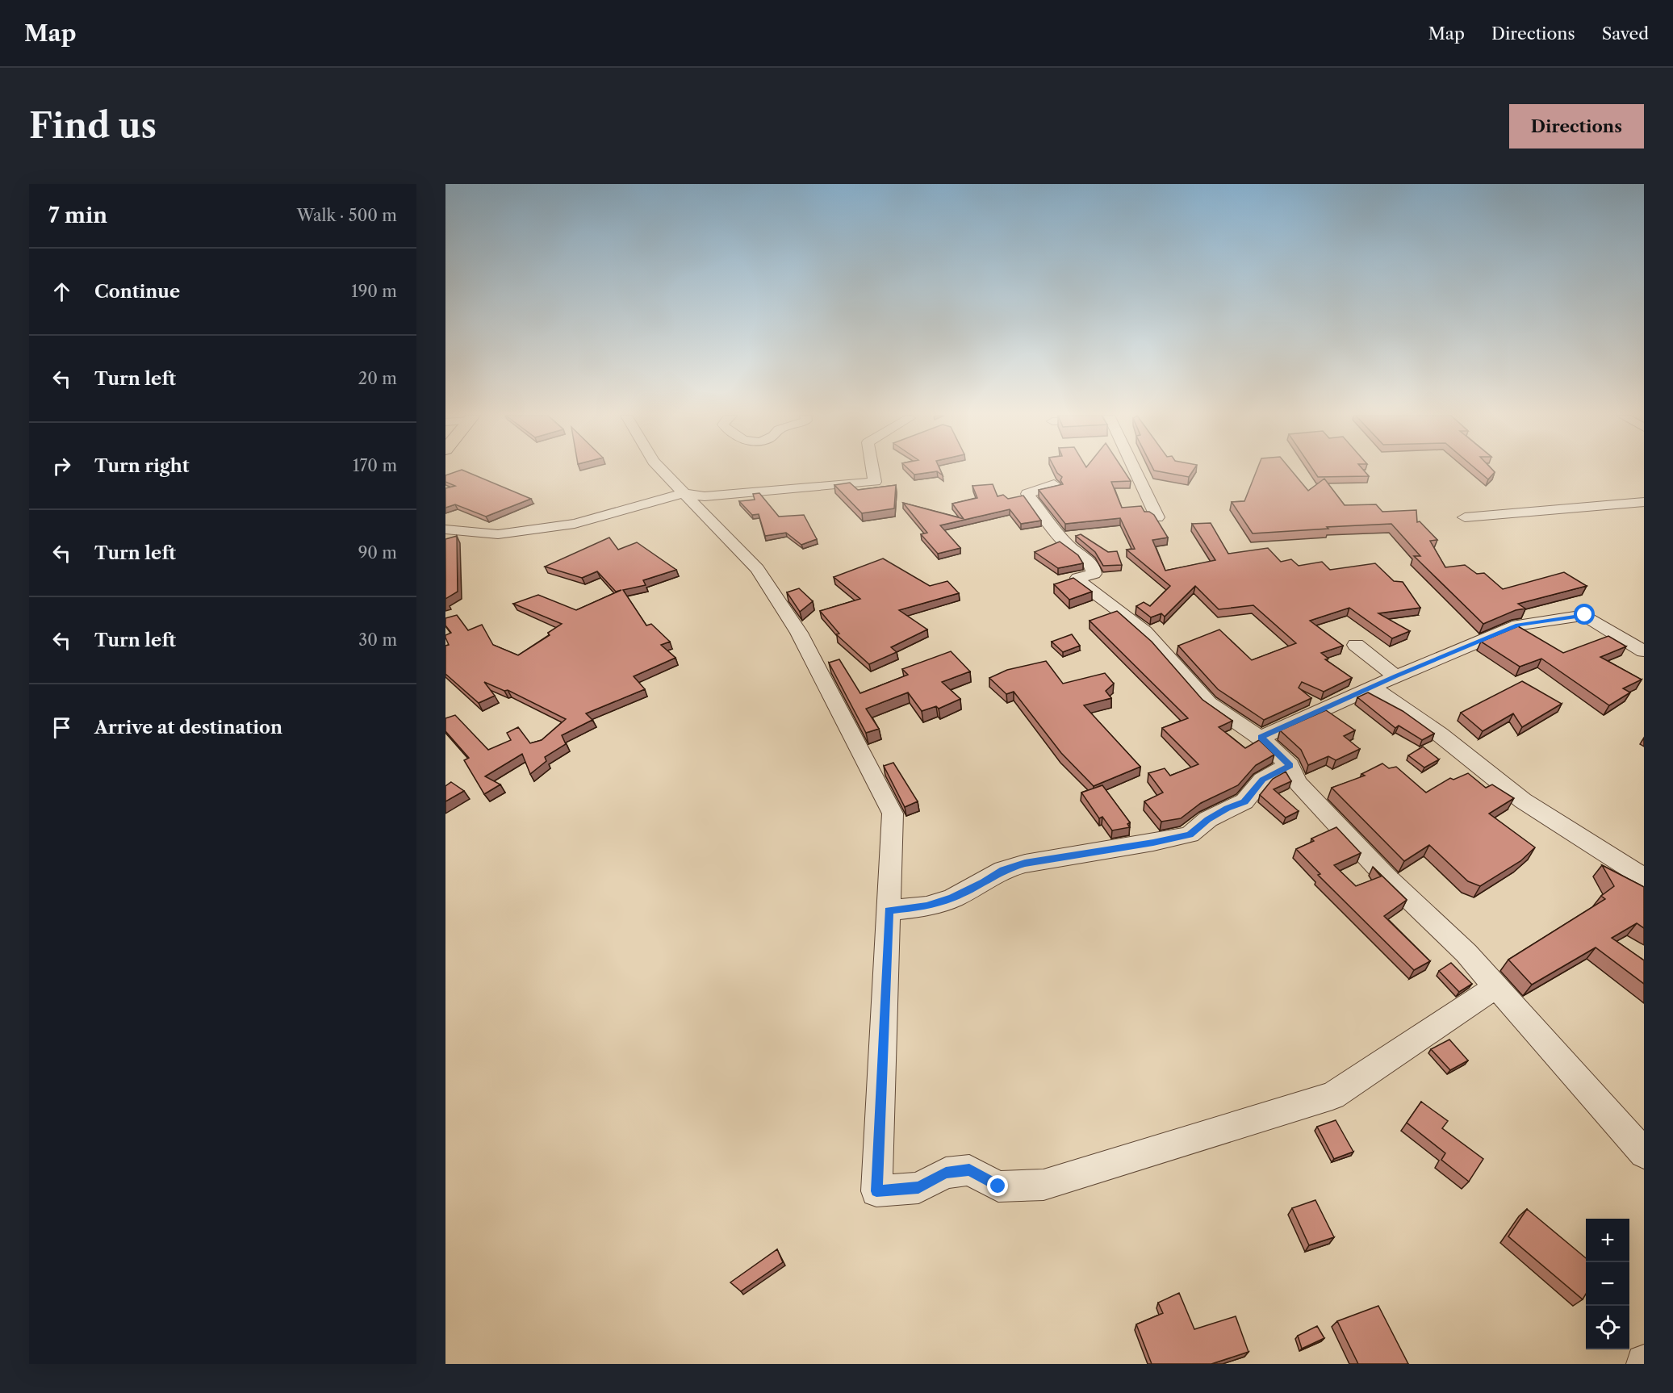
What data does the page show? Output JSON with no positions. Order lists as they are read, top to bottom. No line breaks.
{"page":{"header":"Map","nav":["Map","Directions","Saved"],"buttons":"Directions","title":"Find us","heading":["7 min","Walk · 500 m"],"list":[["Continue","190 m"],["Turn left","20 m"],["Turn right","170 m"],["Turn left","90 m"],["Turn left","30 m"],"Arrive at destination"],"map_buttons":["+","−"]}}
